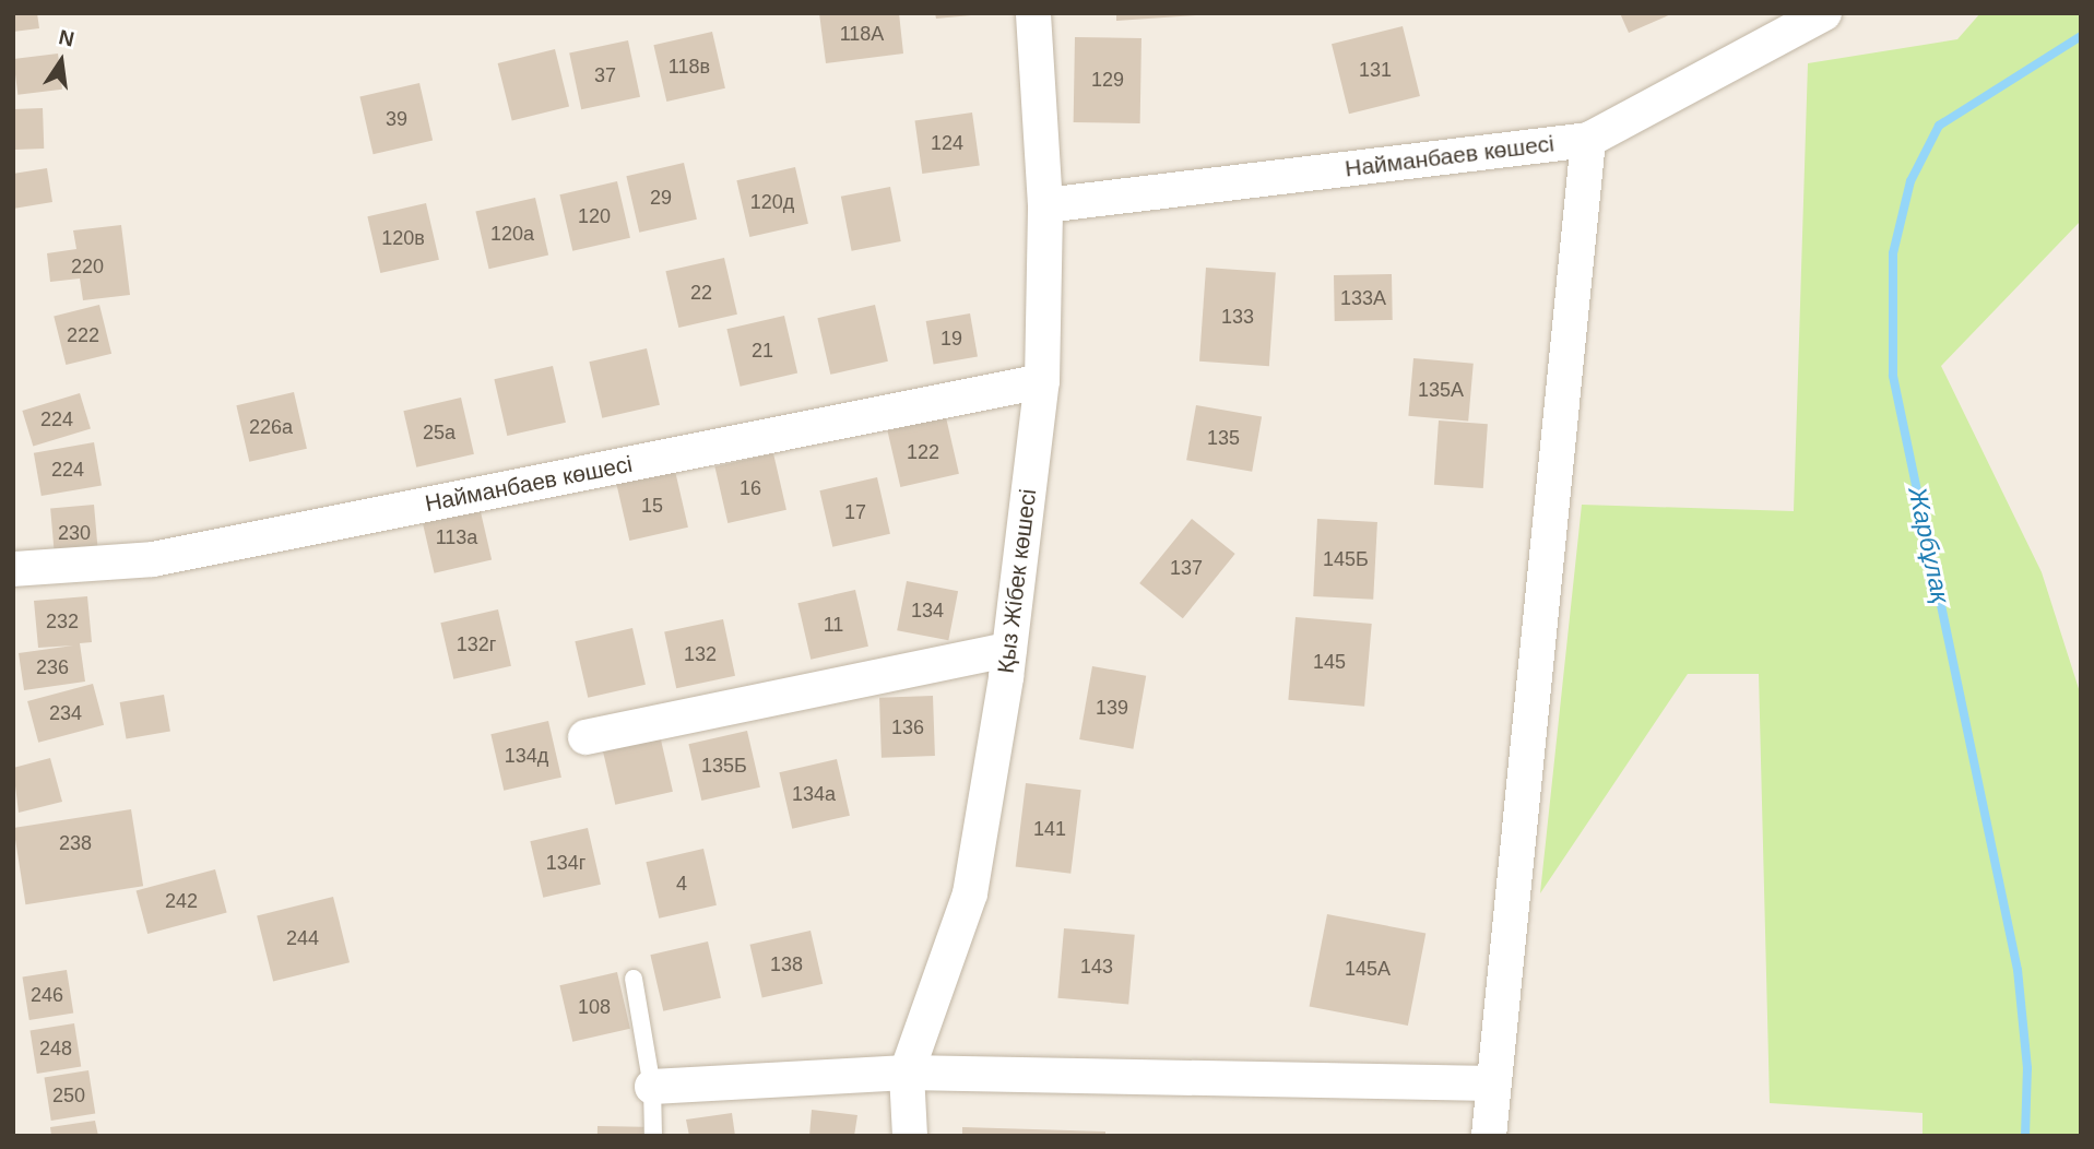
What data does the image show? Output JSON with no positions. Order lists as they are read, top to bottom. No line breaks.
{"streets":{"street":["Найманбаев көшесі","Қыз Жібек көшесі"]},"crossings":[["Найманбаев көшесі","Қыз Жібек көшесі"]],"water":["Жарбұлақ"],"house_numbers":["118А","118в","131","37","129","39","124","29","120д","120","120а","120в","220","22","133А","133","222","19","21","135А","224","226а","25а","135","122","224","16","15","17","230","113а","145Б","137","134","232","11","132г","132","145","236","139","234","136","134д","135Б","134а","141","238","134г","4","242","244","138","143","145А","246","108","248","250"],"north":"top"}
